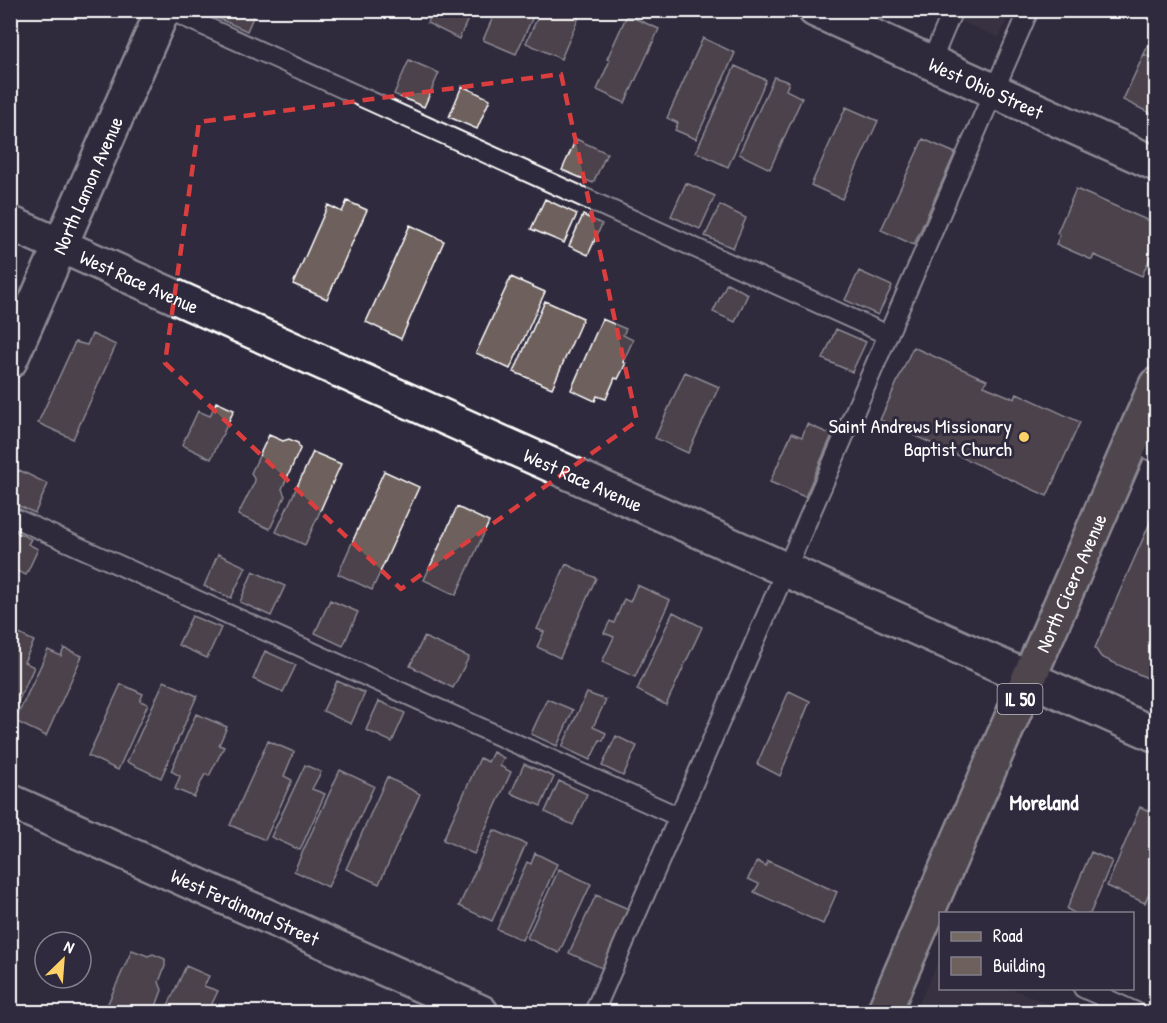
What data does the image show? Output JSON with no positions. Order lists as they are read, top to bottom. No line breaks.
{"streets":{"main road":["North Cicero Avenue","IL 50"],"street":["West Ohio Street","North Lamon Avenue","West Race Avenue","West Ferdinand Street"]},"crossings":[["North Lamon Avenue","West Race Avenue"],["West Race Avenue","North Cicero Avenue"]],"districts":["Moreland"],"places":["Saint Andrews Missionary Baptist Church"],"legend":["Road","Building"],"north":"top right"}
